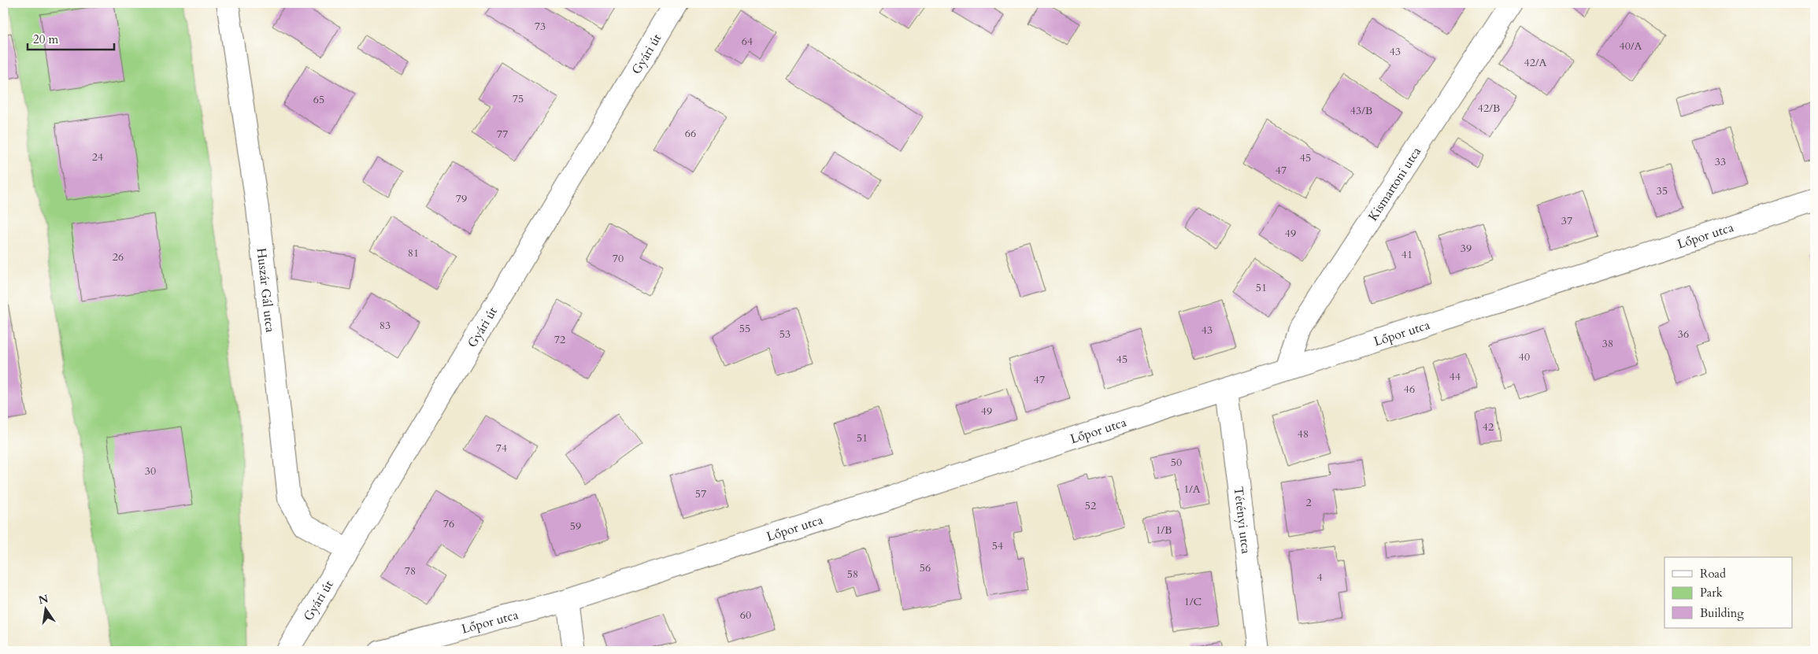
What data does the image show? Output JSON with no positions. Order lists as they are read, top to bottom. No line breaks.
{"streets":{"street":["Gyári út","Kismartoni utca","Lőpor utca","Huszár Gál utca","Tétényi utca"]},"crossings":[["Gyári út","Huszár Gál utca"],["Kismartoni utca","Lőpor utca"],["Lőpor utca","Tétényi utca"]],"house_numbers":["73","64","40/A","43","42/A","75","65","42/B","43/B","66","77","24","45","33","47","35","79","37","49","39","81","41","26","70","51","83","55","43","53","36","72","38","40","45","44","47","46","49","42","48","51","74","50","30","1/A","57","2","52","76","59","1/B","54","56","78","58","4","1/C","60"],"legend":["Road","Park","Building"],"scale_bar":"20 m","north":"top"}
